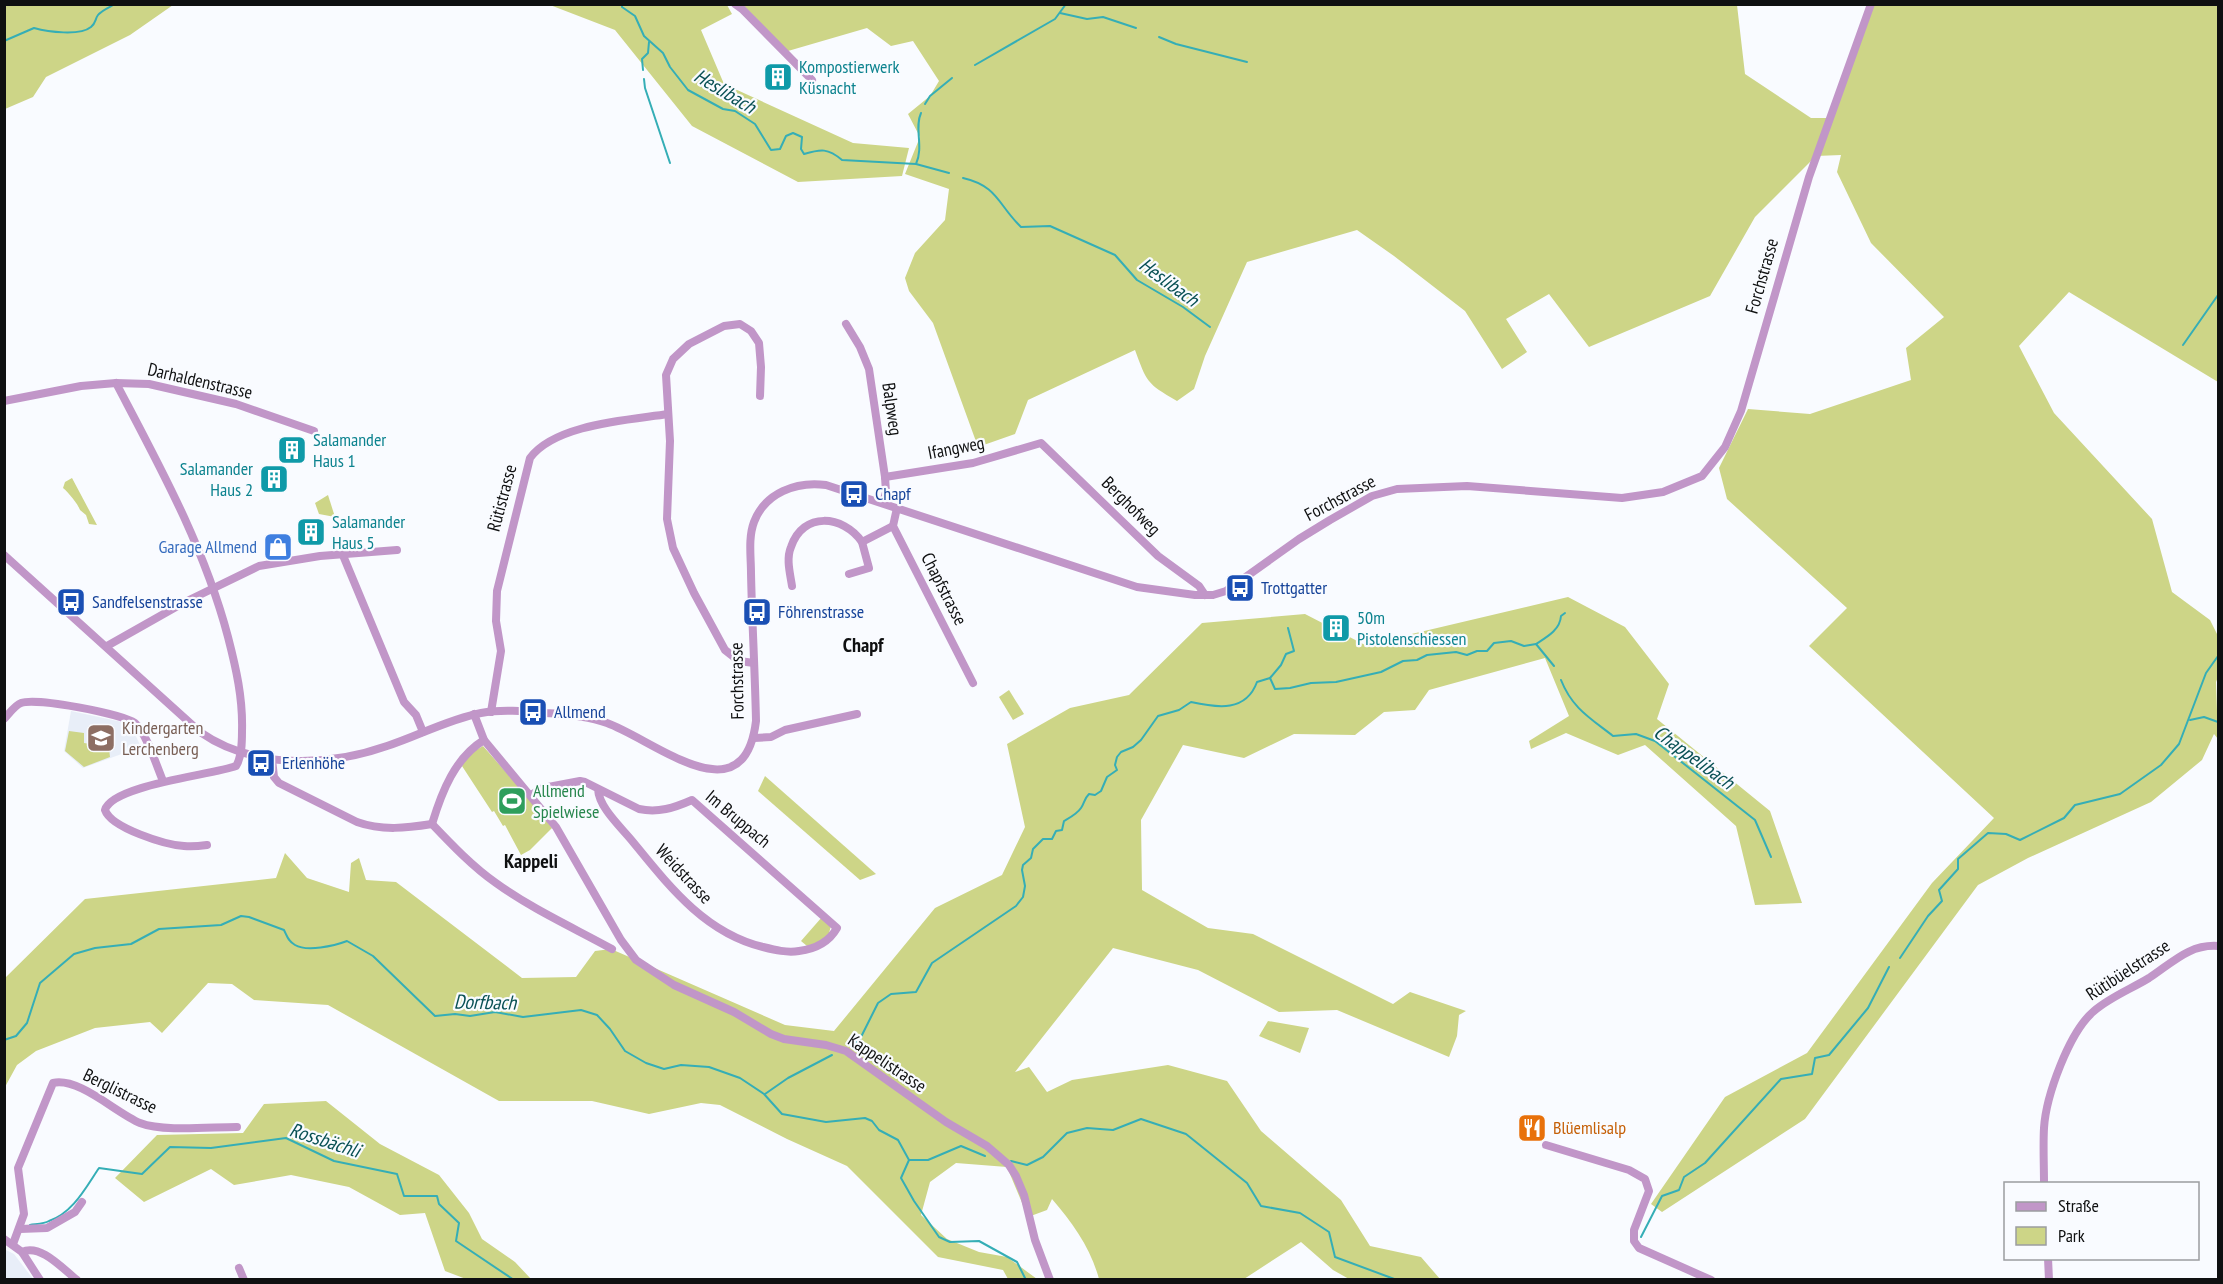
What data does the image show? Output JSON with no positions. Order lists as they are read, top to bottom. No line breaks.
{"streets":{"street":["Forchstrasse","Darhaldenstrasse","Balpweg","Ifangweg","Rütistrasse","Berghofweg","Chapfstrasse","Im Bruppach","Weidstrasse","Rütibüelstrasse","Kappelistrasse","Berglistrasse"]},"crossings":[["Forchstrasse","Balpweg"],["Forchstrasse","Rütistrasse"],["Forchstrasse","Berghofweg"],["Balpweg","Ifangweg"],["Ifangweg","Berghofweg"],["Im Bruppach","Weidstrasse"],["Im Bruppach","Kappelistrasse"]],"districts":["Chapf","Kappeli"],"water":["Heslibach","Chappelibach","Dorfbach","Rossbächli"],"places":{"building":["Kompostierwerk Küsnacht","Salamander Haus 1","Salamander Haus 2","Salamander Haus 5","50m Pistolenschiessen"],"bus stop":["Chapf","Trottgatter","Sandfelsenstrasse","Föhrenstrasse","Allmend","Erlenhöhe"],"shop":["Garage Allmend"],"school or university":["Kindergarten Lerchenberg"],"sports":["Allmend Spielwiese"],"restaurant":["Blüemlisalp"]},"legend":["Straße","Park"]}
